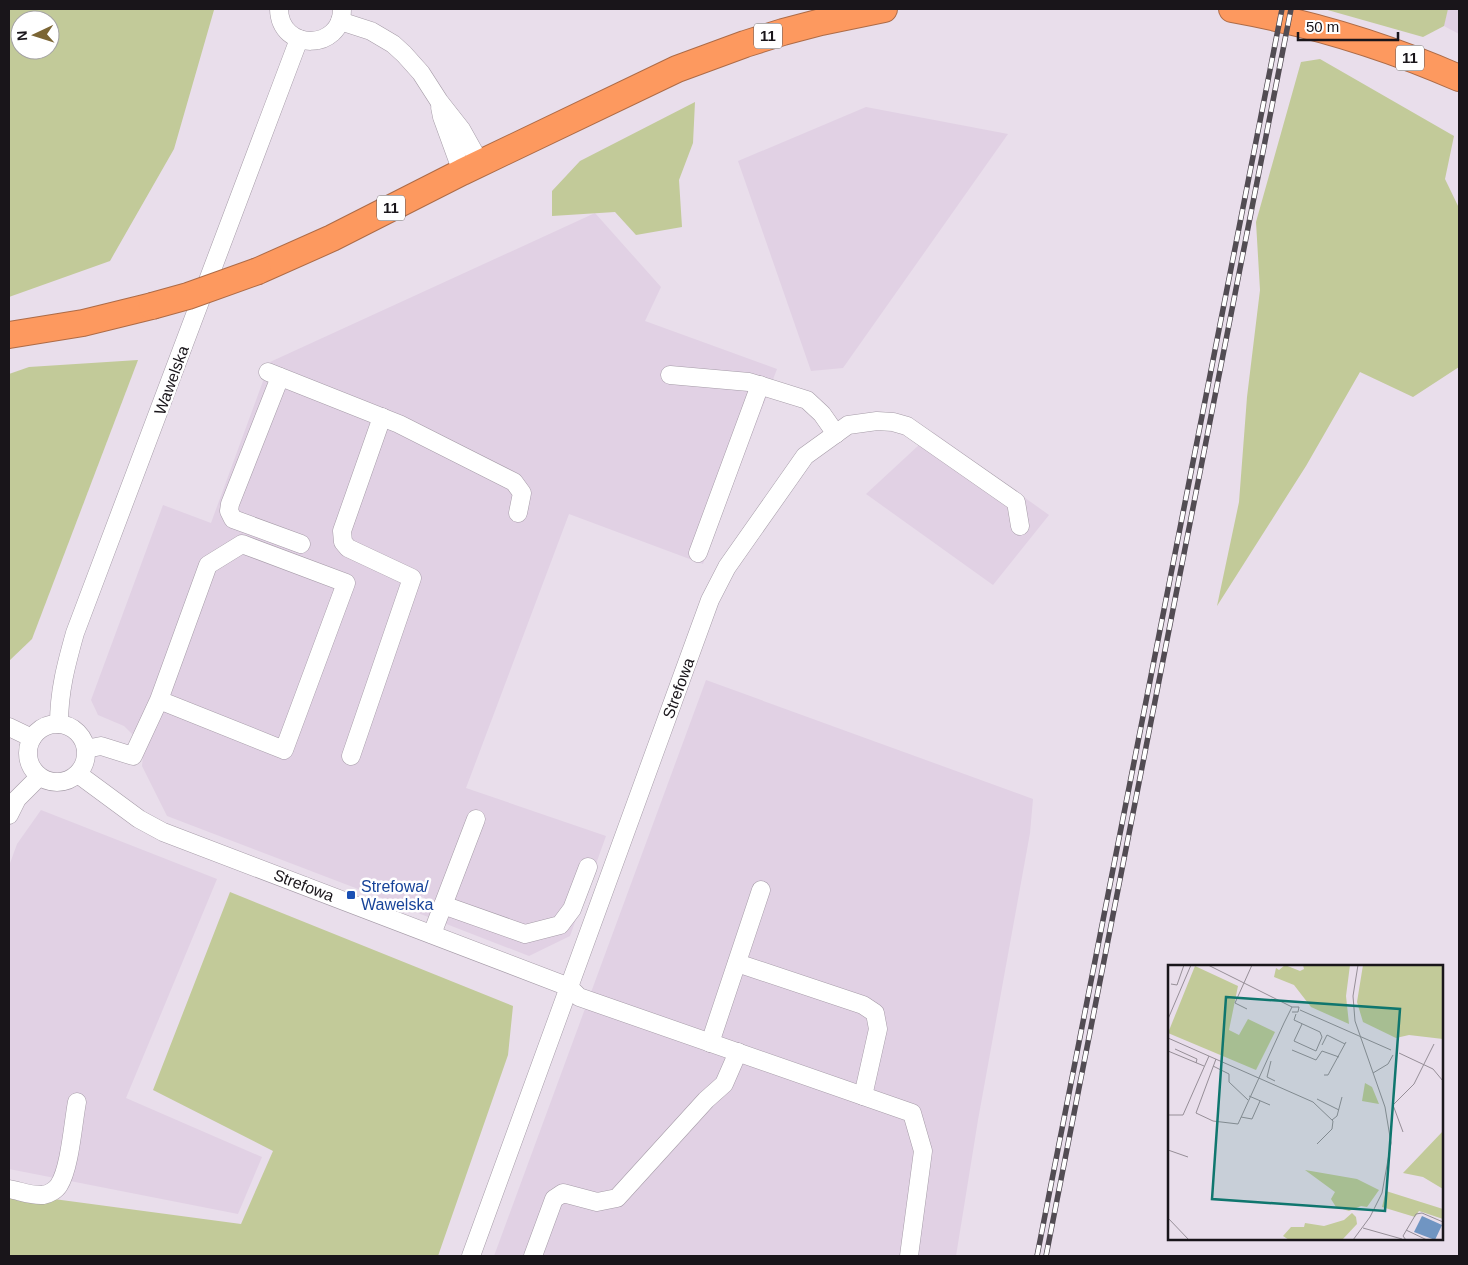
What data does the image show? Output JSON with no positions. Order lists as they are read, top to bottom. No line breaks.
{"streets":{"highway":["11"],"street":["Wawelska","Strefowa"]},"crossings":[["Wawelska","Strefowa"]],"places":{"transit":["Strefowa/ Wawelska"]},"scale_bar":"50 m","north":"left"}
